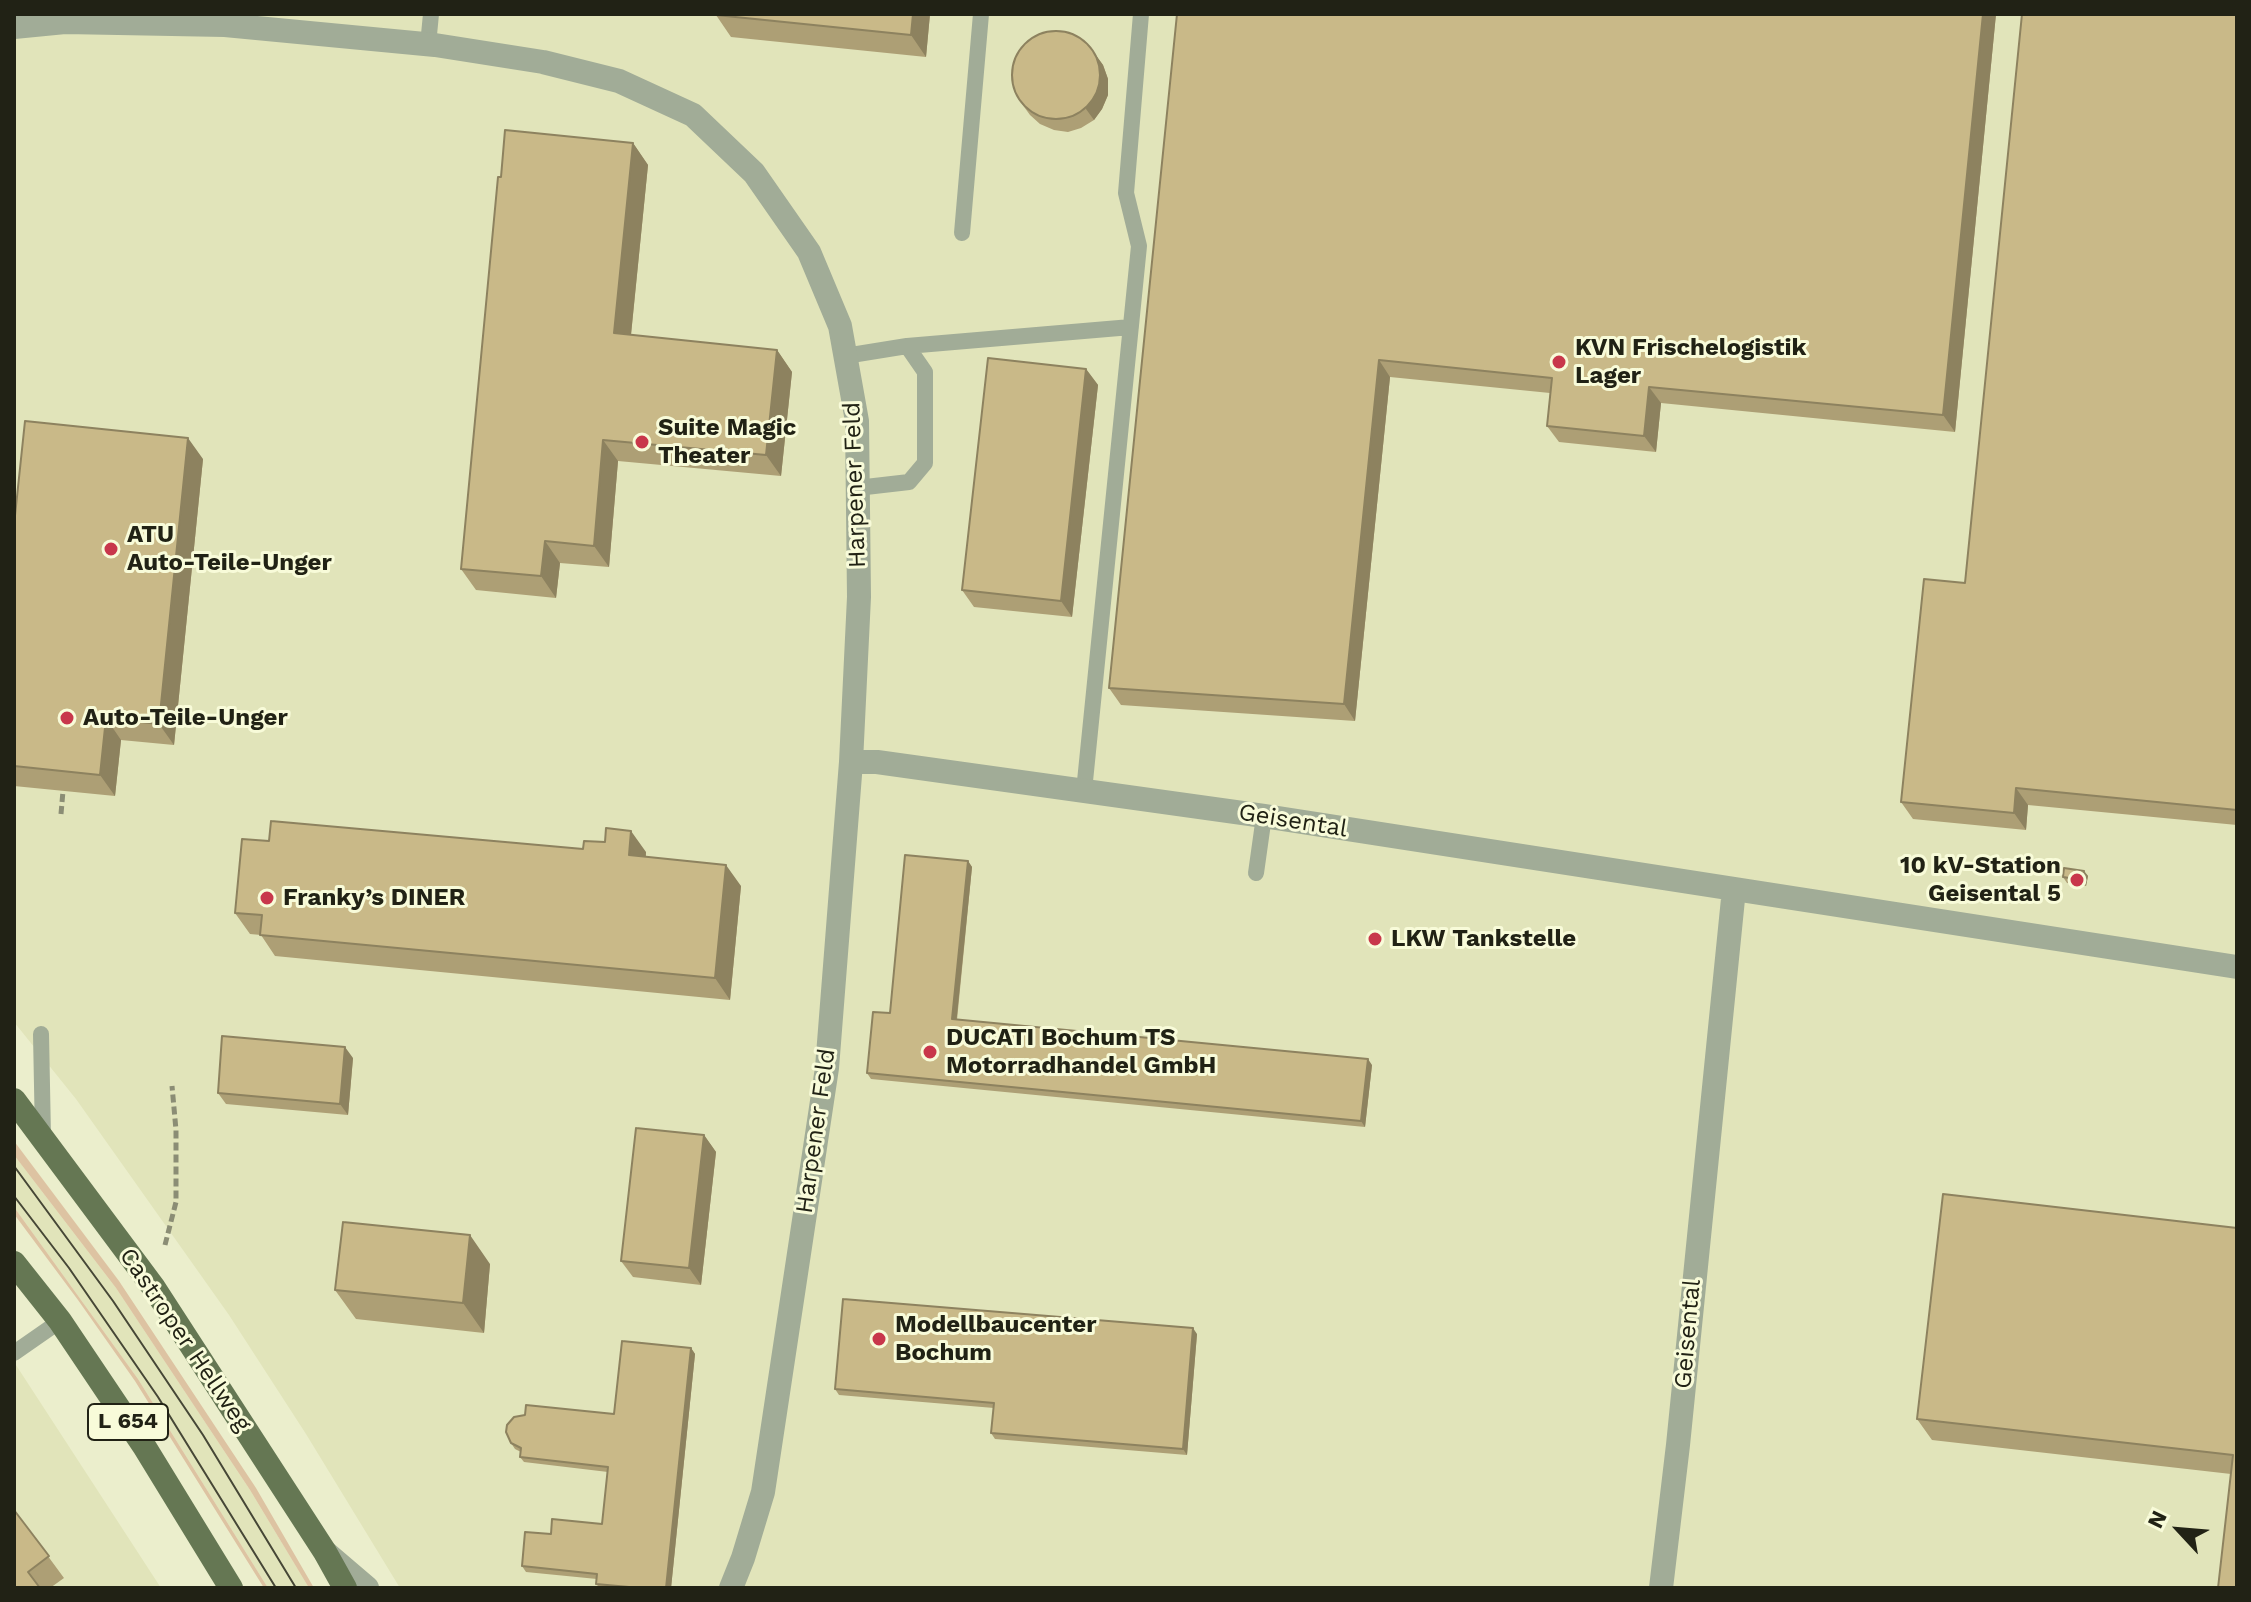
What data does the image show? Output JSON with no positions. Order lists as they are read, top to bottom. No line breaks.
{"streets":{"main road":["Castroper Hellweg","L 654"],"street":["Harpener Feld","Geisental"]},"crossings":[["Harpener Feld","Geisental"]],"places":["KVN Frischelogistik Lager","Suite Magic Theater","ATU Auto-Teile-Unger","Auto-Teile-Unger","10 kV-Station Geisental 5","Franky’s DINER","LKW Tankstelle","DUCATI Bochum TS Motorradhandel GmbH","Modellbaucenter Bochum"],"north":"top left"}
